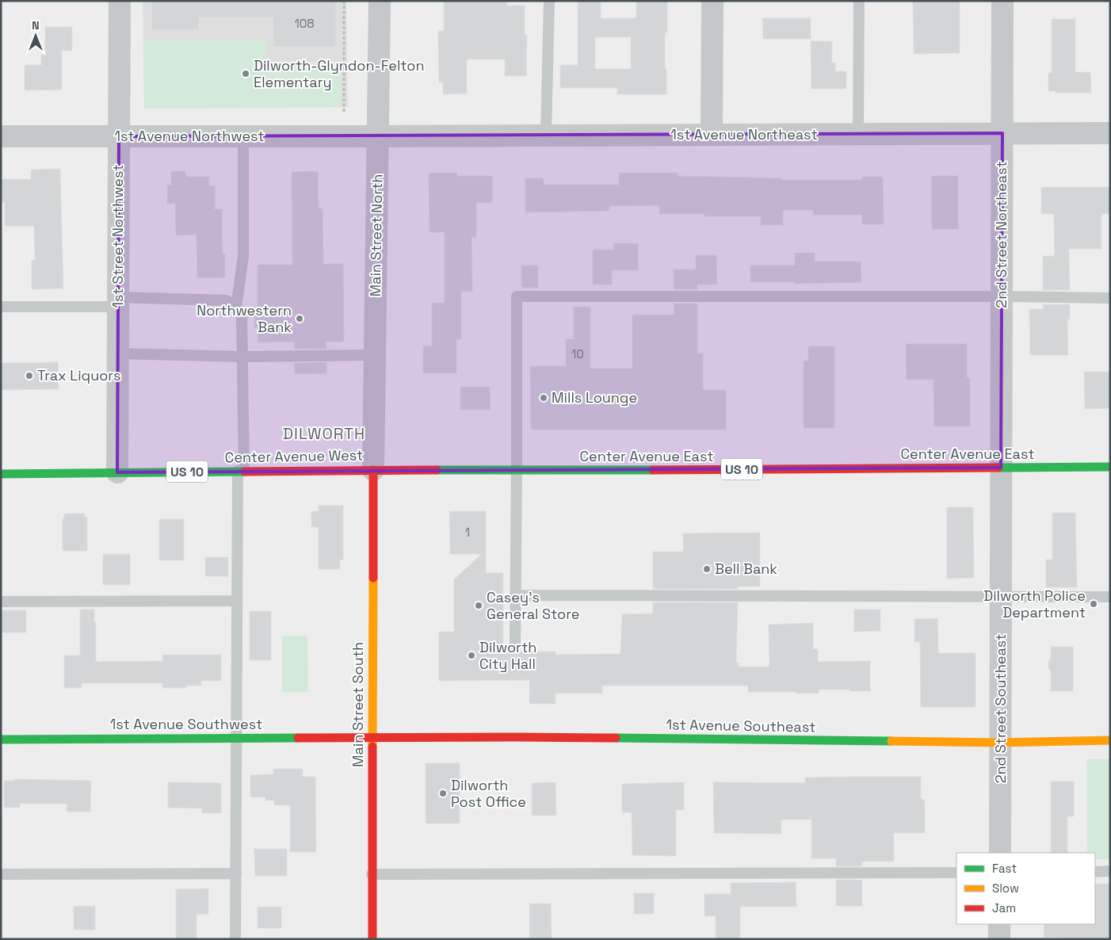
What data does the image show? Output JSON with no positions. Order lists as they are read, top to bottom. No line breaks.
{"streets":{"street":["1st Avenue Northeast","1st Avenue Northwest","2nd Street Northeast","Main Street North","1st Street Northwest","Center Avenue East","Center Avenue West","US 10","Main Street South","2nd Street Southeast","1st Avenue Southwest","1st Avenue Southeast"]},"crossings":[["1st Avenue Northeast","1st Avenue Northwest"],["1st Avenue Northeast","2nd Street Northeast"],["1st Avenue Northeast","Main Street North"],["1st Avenue Northwest","Main Street North"],["1st Avenue Northwest","1st Street Northwest"],["2nd Street Northeast","Center Avenue East"],["2nd Street Northeast","2nd Street Southeast"],["Main Street North","Center Avenue East"],["Main Street North","Center Avenue West"],["Main Street North","Main Street South"],["1st Street Northwest","Center Avenue West"],["Center Avenue East","Center Avenue West"],["Center Avenue East","Main Street South"],["Center Avenue East","2nd Street Southeast"],["Center Avenue West","Main Street South"],["Main Street South","1st Avenue Southwest"],["Main Street South","1st Avenue Southeast"],["2nd Street Southeast","1st Avenue Southeast"],["1st Avenue Southwest","1st Avenue Southeast"]],"districts":["DILWORTH"],"places":["Dilworth-Glyndon-Felton Elementary","Northwestern Bank","Trax Liquors","Mills Lounge","Bell Bank","Dilworth Police Department","Casey's General Store","Dilworth City Hall","Dilworth Post Office"],"house_numbers":["108","10","1"],"legend":["Fast","Slow","Jam"],"north":"top"}
